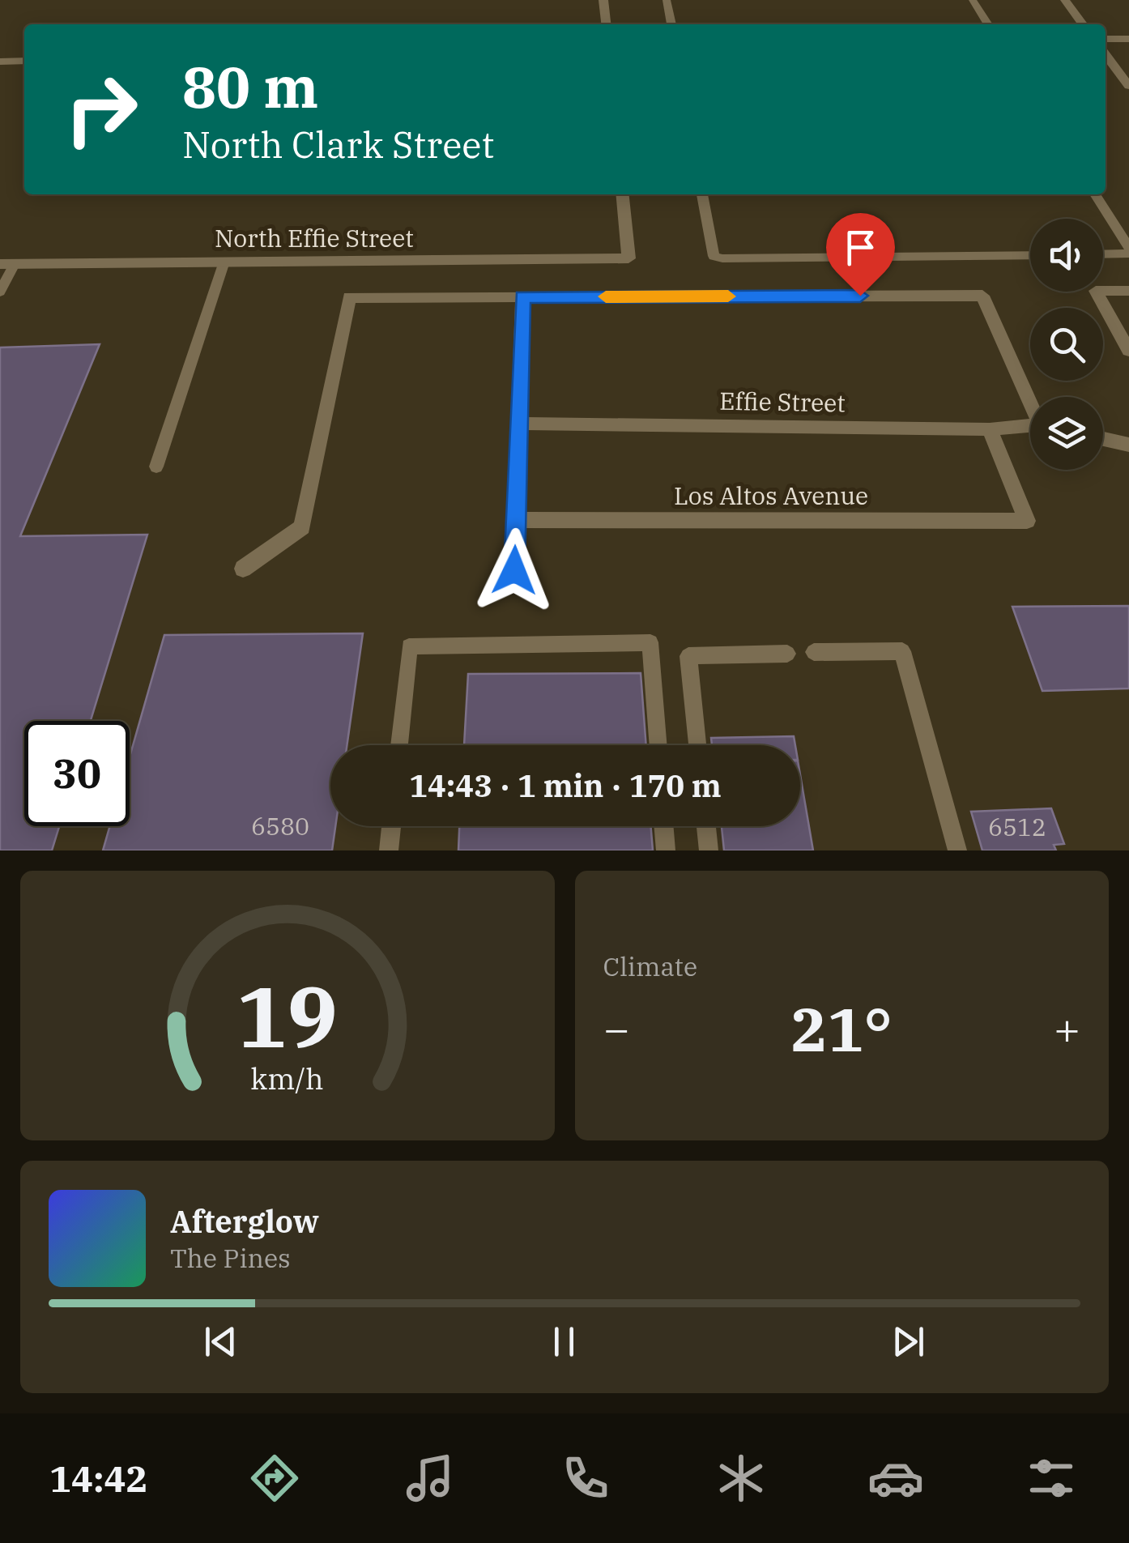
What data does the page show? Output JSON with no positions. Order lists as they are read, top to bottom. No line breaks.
{"streets":{"street":["North Effie Street","Effie Street","Los Altos Avenue"]},"crossings":[["Effie Street","Los Altos Avenue"]],"house_numbers":["6580","6512"],"page":{"turn":["80 m","North Clark Street"],"limit":"30","trip":"14:43 · 1 min · 170 m","tile":"Climate","heat":["−","21°","+"],"song":["Afterglow","The Pines"],"tabs":"14:42","gauge":["19","km/h"]}}
